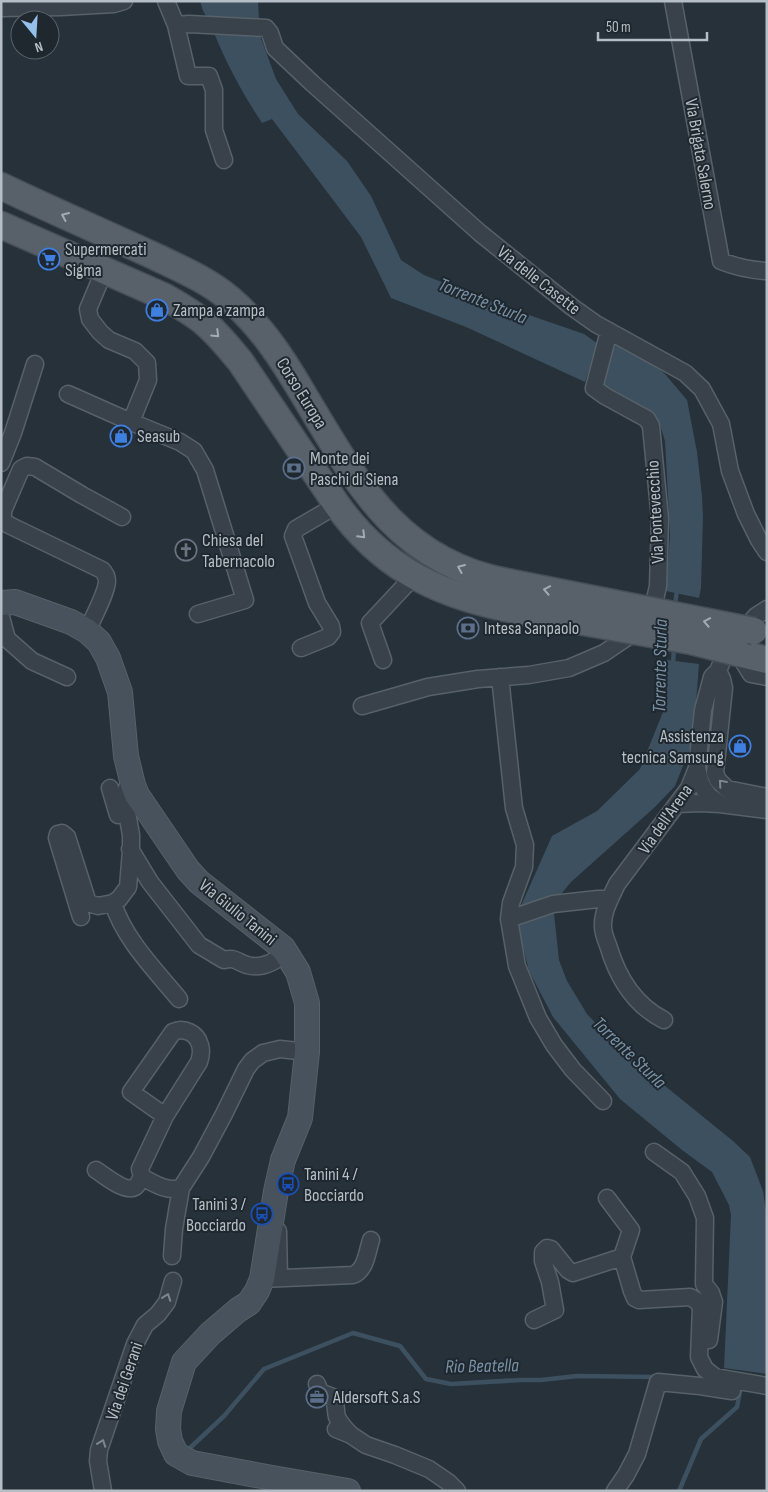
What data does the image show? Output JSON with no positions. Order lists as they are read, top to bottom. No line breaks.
{"streets":{"main road":["Corso Europa","Via Giulio Tanini"],"street":["Via Brigata Salerno","Via delle Casette","Via Pontevecchio","Via dell'Arena","Via dei Gerani"]},"crossings":[["Via delle Casette","Via Pontevecchio"],["Corso Europa","Via dell'Arena"]],"one_way":["Via dei Gerani"],"water":["Torrente Sturla","Rio Beatella"],"places":{"supermarket":["Supermercati Sigma"],"shop":["Zampa a zampa","Seasub","Assistenza tecnica Samsung"],"bank":["Monte dei Paschi di Siena","Intesa Sanpaolo"],"church":["Chiesa del Tabernacolo"],"bus stop":["Tanini 4 / Bocciardo","Tanini 3 / Bocciardo"],"office":["Aldersoft S.a.S"]},"scale_bar":"50 m","north":"bottom"}
